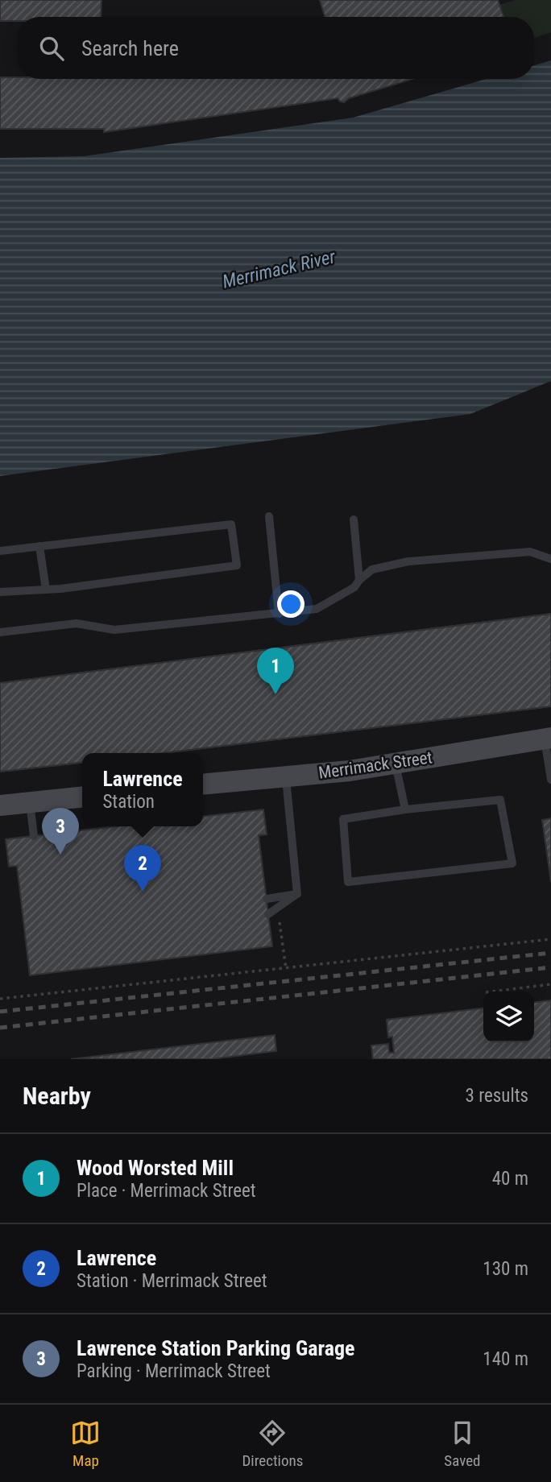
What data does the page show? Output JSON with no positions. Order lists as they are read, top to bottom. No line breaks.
{"streets":{"main road":["Merrimack Street"]},"water":["Merrimack River"],"page":{"search":"Search here","pins":["1","3","2"],"popup":["Lawrence","Station"],"heading":["Nearby","3 results"],"list":[{"mark":"1","name":"Wood Worsted Mill","note":"Place · Merrimack Street","value":"40 m"},{"mark":"2","name":"Lawrence","note":"Station · Merrimack Street","value":"130 m"},{"mark":"3","name":"Lawrence Station Parking Garage","note":"Parking · Merrimack Street","value":"140 m"}],"nav":["Map","Directions","Saved"]}}
